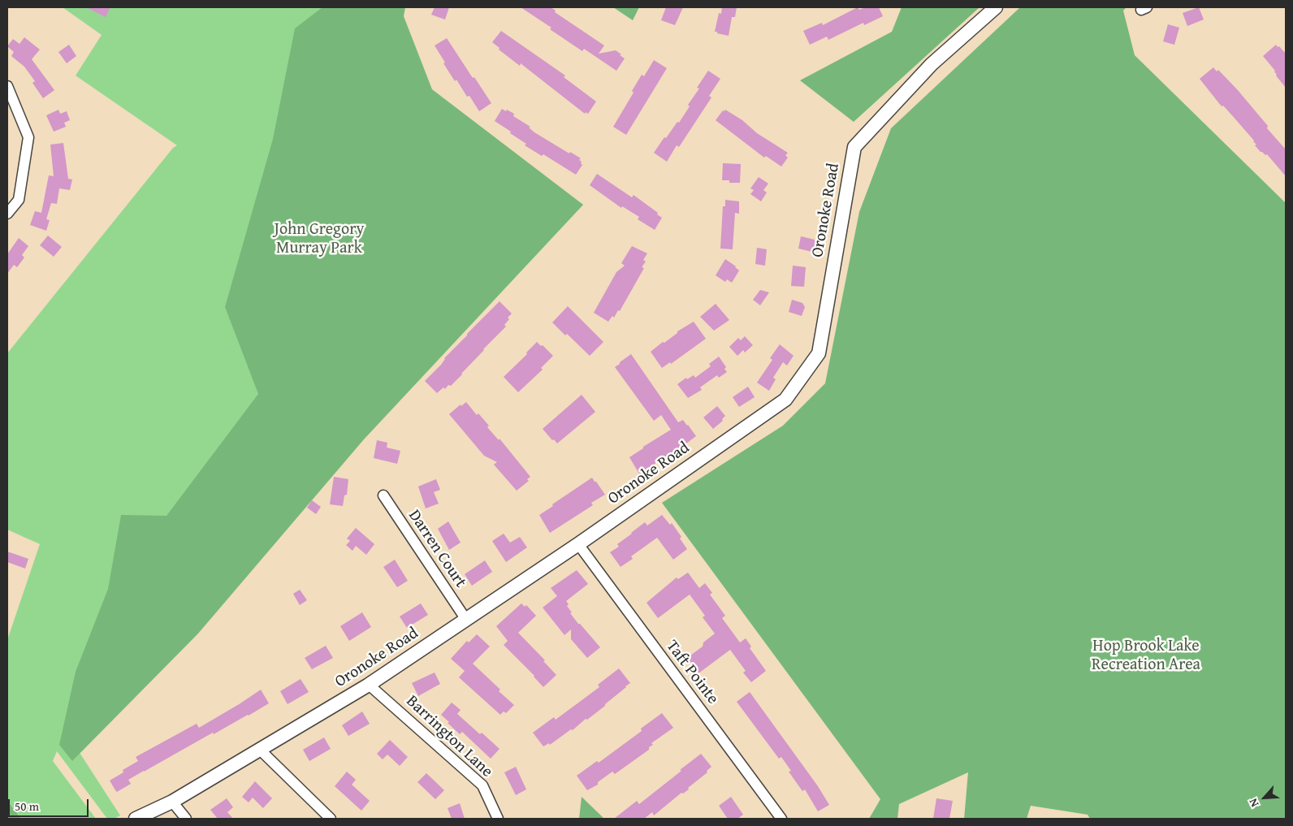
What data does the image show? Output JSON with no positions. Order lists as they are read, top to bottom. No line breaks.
{"streets":{"street":["Oronoke Road","Darren Court","Taft Pointe","Barrington Lane"]},"crossings":[["Oronoke Road","Darren Court"],["Oronoke Road","Taft Pointe"],["Oronoke Road","Barrington Lane"]],"parks":["John Gregory Murray Park","Hop Brook Lake Recreation Area"],"scale_bar":"50 m","north":"bottom left"}
